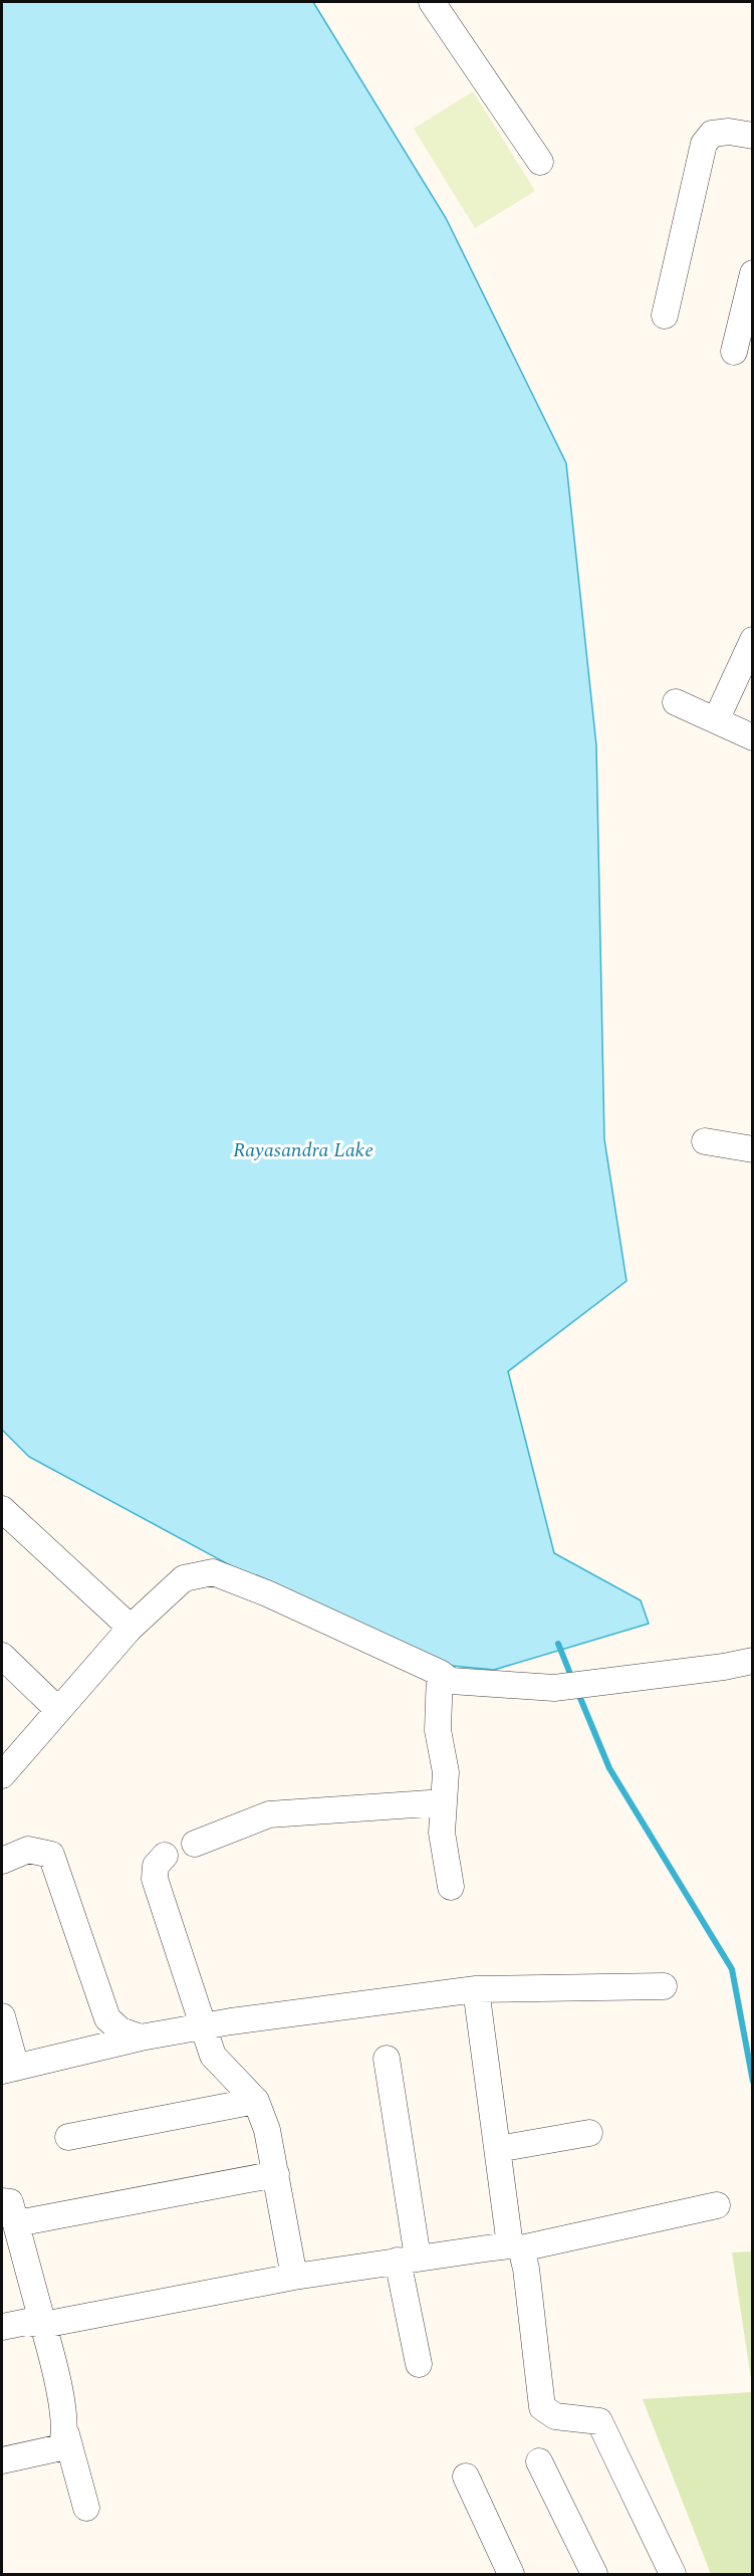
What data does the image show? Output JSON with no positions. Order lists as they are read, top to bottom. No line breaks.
{"water":["Rayasandra Lake"]}
